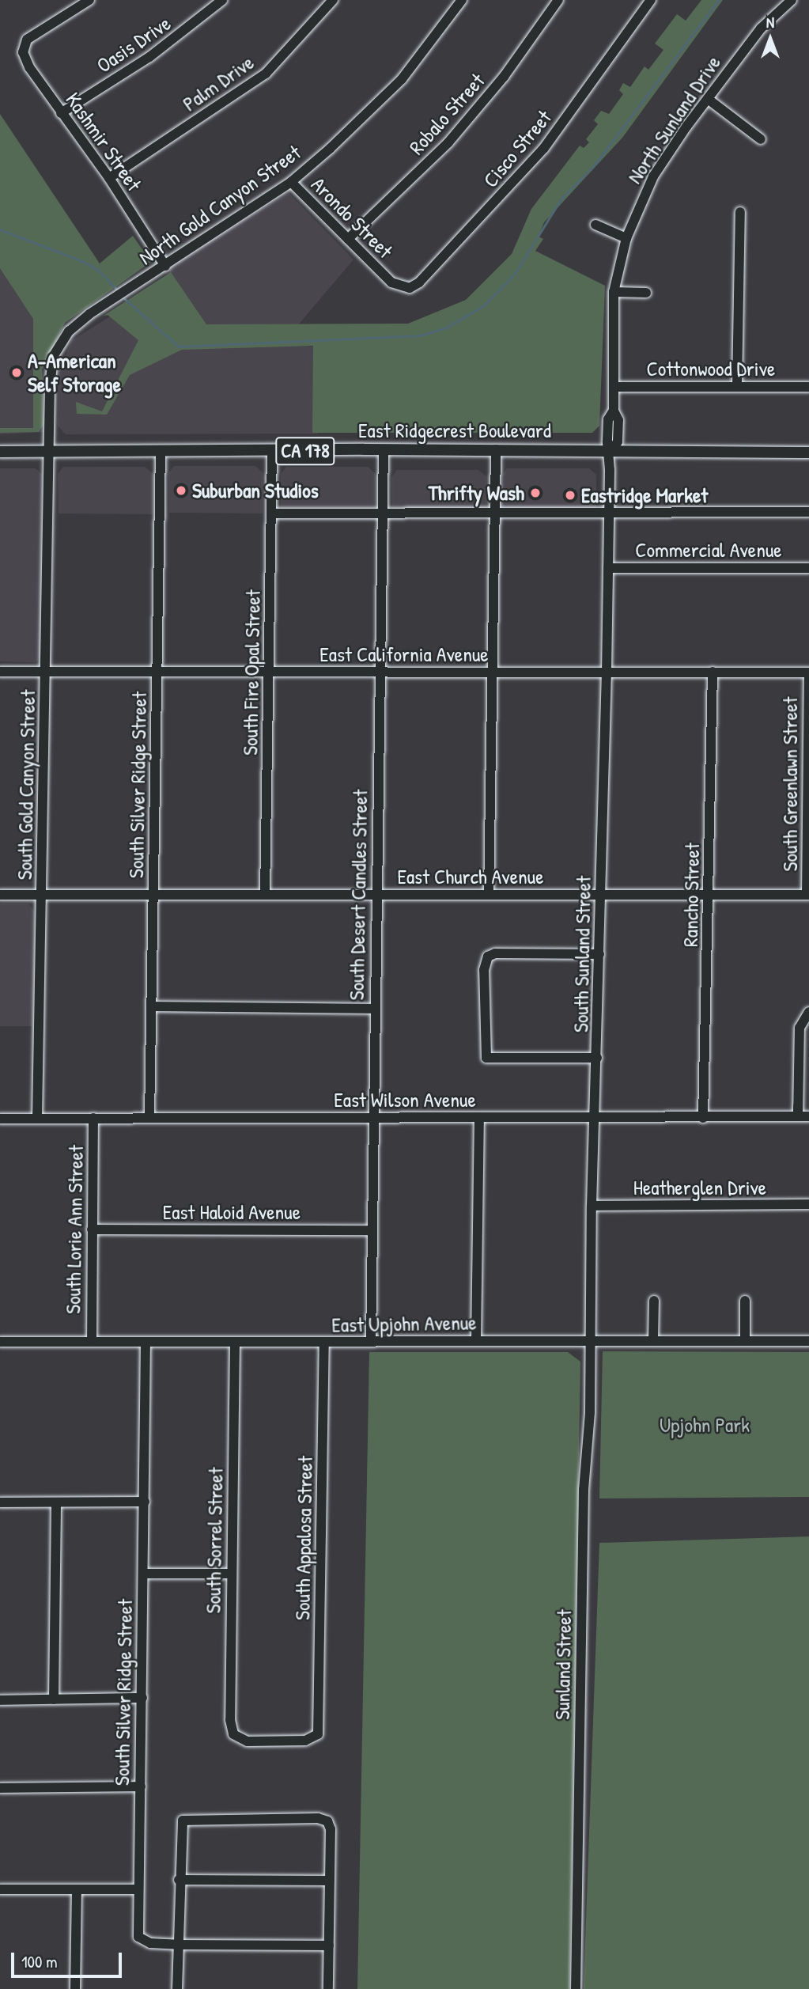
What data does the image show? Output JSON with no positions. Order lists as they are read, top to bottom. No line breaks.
{"streets":{"main road":["East Ridgecrest Boulevard","CA 178"],"street":["Oasis Drive","Palm Drive","Robalo Street","North Sunland Drive","Kashmir Street","Cisco Street","North Gold Canyon Street","Arondo Street","Cottonwood Drive","Commercial Avenue","East California Avenue","South Fire Opal Street","South Greenlawn Street","South Gold Canyon Street","South Silver Ridge Street","East Church Avenue","South Desert Candles Street","Rancho Street","South Sunland Street","East Wilson Avenue","Heatherglen Drive","East Haloid Avenue","South Lorie Ann Street","East Upjohn Avenue","South Appalosa Street","South Sorrel Street","Sunland Street"]},"crossings":[["Oasis Drive","Kashmir Street"],["Palm Drive","Kashmir Street"],["Robalo Street","Arondo Street"],["North Sunland Drive","Cottonwood Drive"],["North Sunland Drive","East Ridgecrest Boulevard"],["Kashmir Street","North Gold Canyon Street"],["Cisco Street","Arondo Street"],["North Gold Canyon Street","Arondo Street"],["North Gold Canyon Street","East Ridgecrest Boulevard"],["North Gold Canyon Street","South Gold Canyon Street"],["East Ridgecrest Boulevard","South Fire Opal Street"],["East Ridgecrest Boulevard","South Gold Canyon Street"],["East Ridgecrest Boulevard","South Silver Ridge Street"],["East Ridgecrest Boulevard","South Desert Candles Street"],["Commercial Avenue","South Sunland Street"],["East California Avenue","South Fire Opal Street"],["East California Avenue","South Greenlawn Street"],["East California Avenue","South Gold Canyon Street"],["East California Avenue","South Silver Ridge Street"],["East California Avenue","South Desert Candles Street"],["East California Avenue","Rancho Street"],["East California Avenue","South Sunland Street"],["South Fire Opal Street","East Church Avenue"],["South Greenlawn Street","East Church Avenue"],["South Gold Canyon Street","East Church Avenue"],["South Gold Canyon Street","East Wilson Avenue"],["South Silver Ridge Street","East Church Avenue"],["South Silver Ridge Street","East Wilson Avenue"],["South Silver Ridge Street","East Upjohn Avenue"],["East Church Avenue","South Desert Candles Street"],["East Church Avenue","Rancho Street"],["East Church Avenue","South Sunland Street"],["South Desert Candles Street","East Wilson Avenue"],["South Desert Candles Street","East Haloid Avenue"],["South Desert Candles Street","East Upjohn Avenue"],["Rancho Street","East Wilson Avenue"],["South Sunland Street","East Wilson Avenue"],["South Sunland Street","Heatherglen Drive"],["South Sunland Street","East Upjohn Avenue"],["South Sunland Street","Sunland Street"],["East Wilson Avenue","South Lorie Ann Street"],["East Haloid Avenue","South Lorie Ann Street"],["South Lorie Ann Street","East Upjohn Avenue"],["East Upjohn Avenue","South Appalosa Street"],["East Upjohn Avenue","South Sorrel Street"],["East Upjohn Avenue","Sunland Street"],["South Appalosa Street","South Sorrel Street"]],"parks":["Upjohn Park"],"places":["A-American Self Storage","Suburban Studios","Thrifty Wash","Eastridge Market"],"scale_bar":"100 m","north":"top"}
